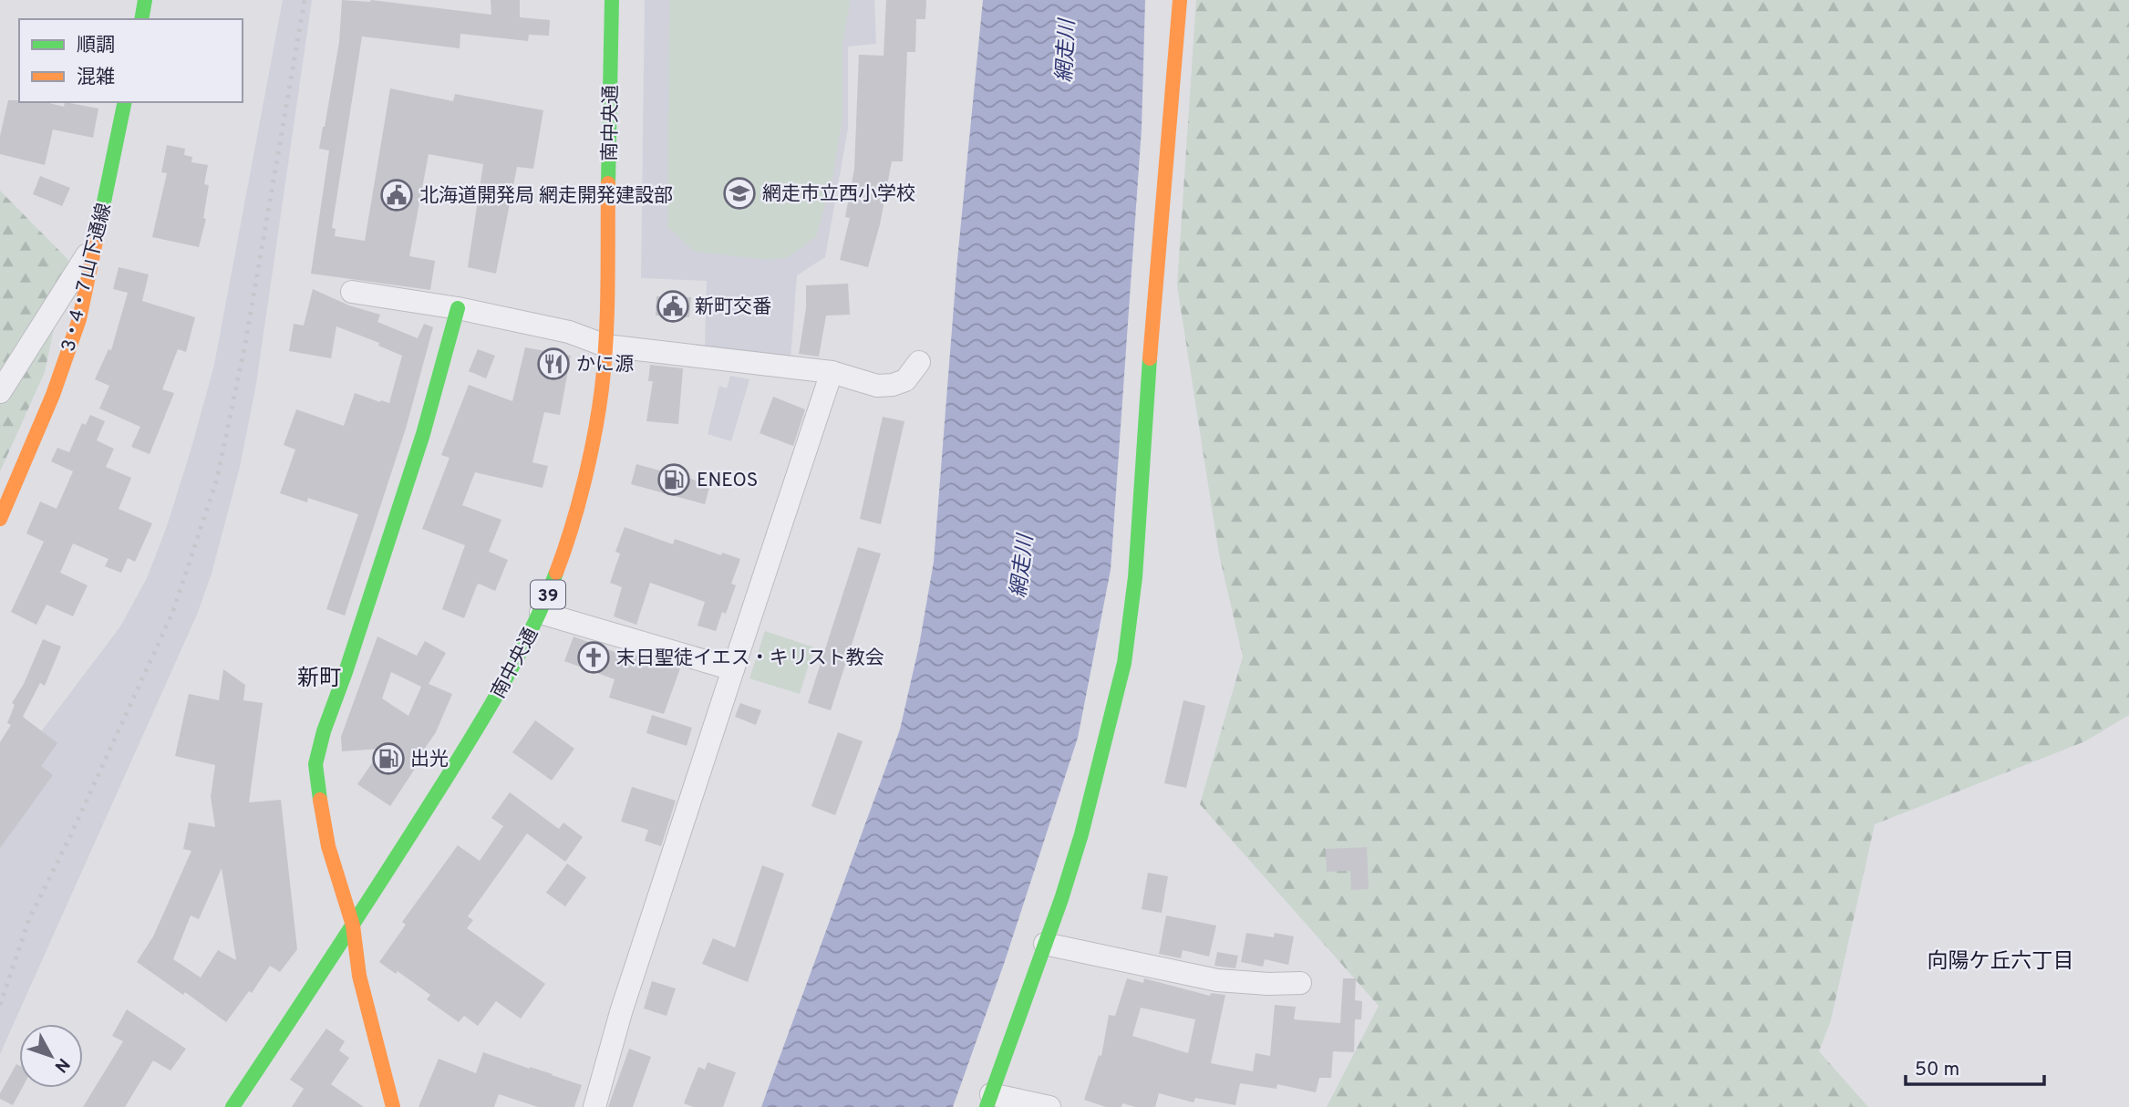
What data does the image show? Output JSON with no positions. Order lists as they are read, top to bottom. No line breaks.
{"streets":{"main road":["南中央通","3・4・7 山下通線","39"]},"districts":["新町","向陽ケ丘六丁目"],"water":["網走川"],"places":{"school or university":["網走市立西小学校"],"public building":["北海道開発局 網走開発建設部","新町交番"],"restaurant":["かに源"],"fuel station":["ENEOS","出光"],"church":["末日聖徒イエス・キリスト教会"]},"legend":["順調","混雑"],"scale_bar":"50 m","north":"bottom right"}
